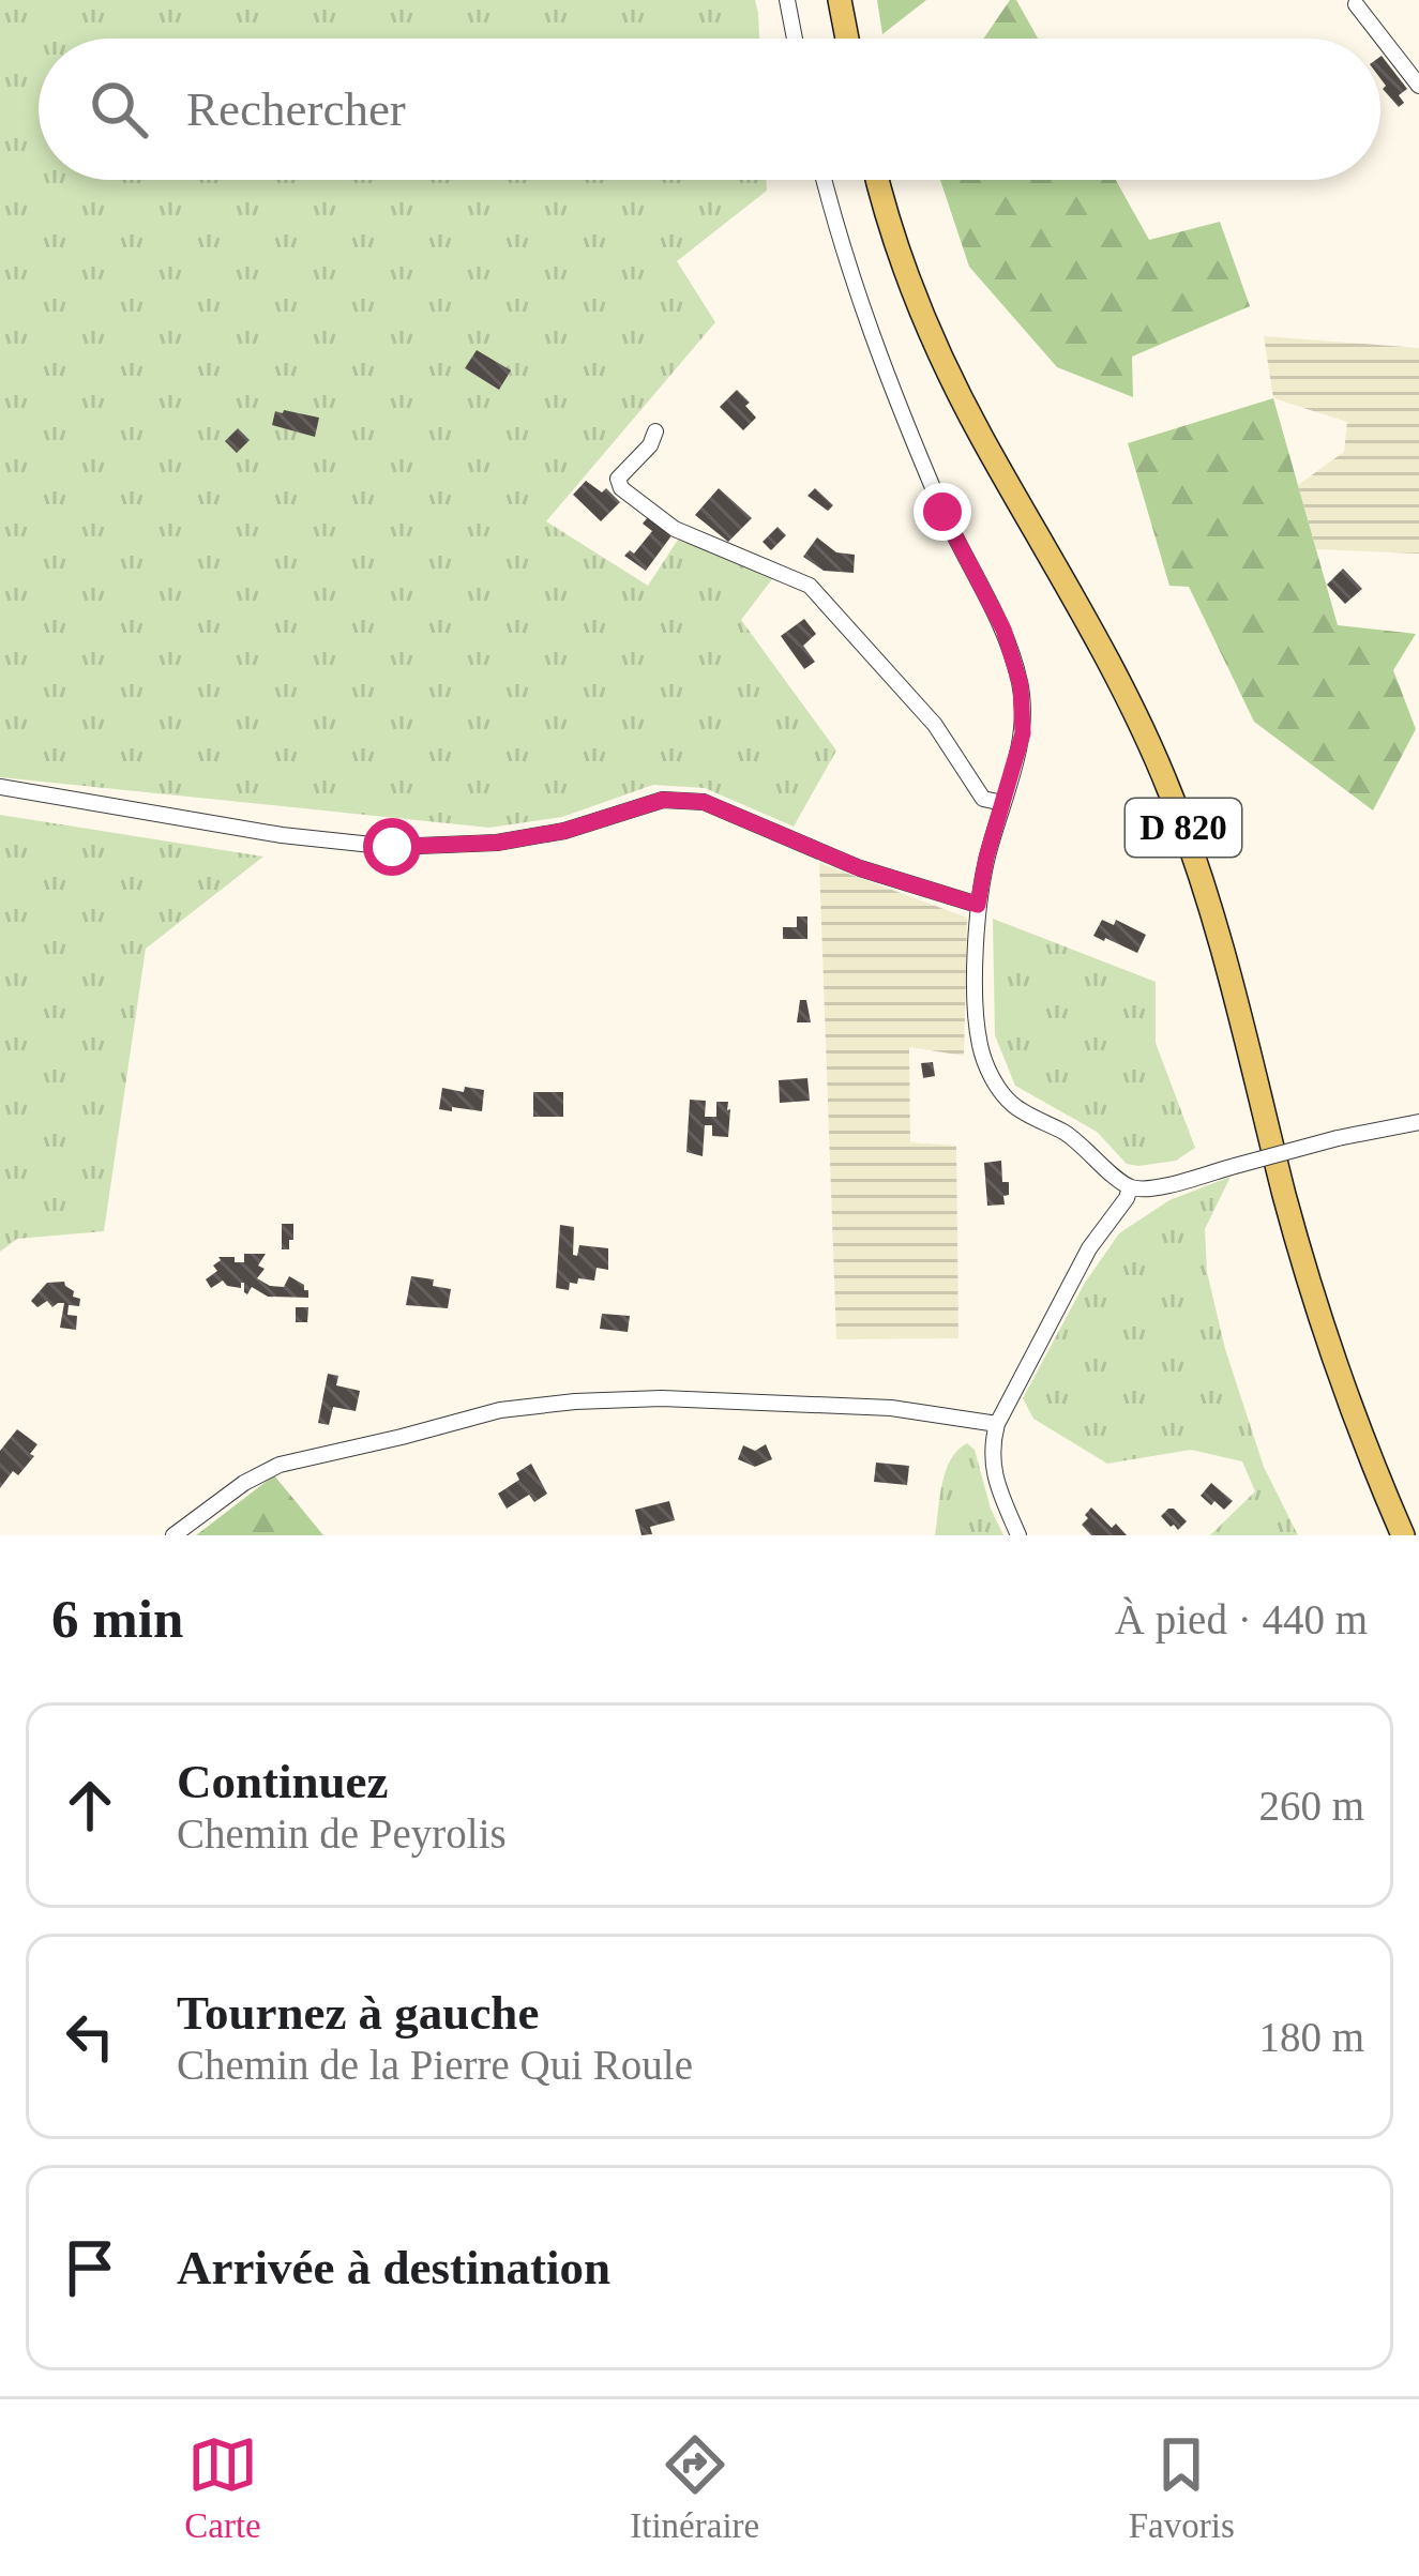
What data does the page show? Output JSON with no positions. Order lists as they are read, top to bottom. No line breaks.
{"streets":{"main road":["D 820"]},"page":{"search":"Rechercher","heading":["6 min","À pied · 440 m"],"list":[["Continuez","Chemin de Peyrolis","260 m"],["Tournez à gauche","Chemin de la Pierre Qui Roule","180 m"],"Arrivée à destination"],"nav":["Carte","Itinéraire","Favoris"]}}
